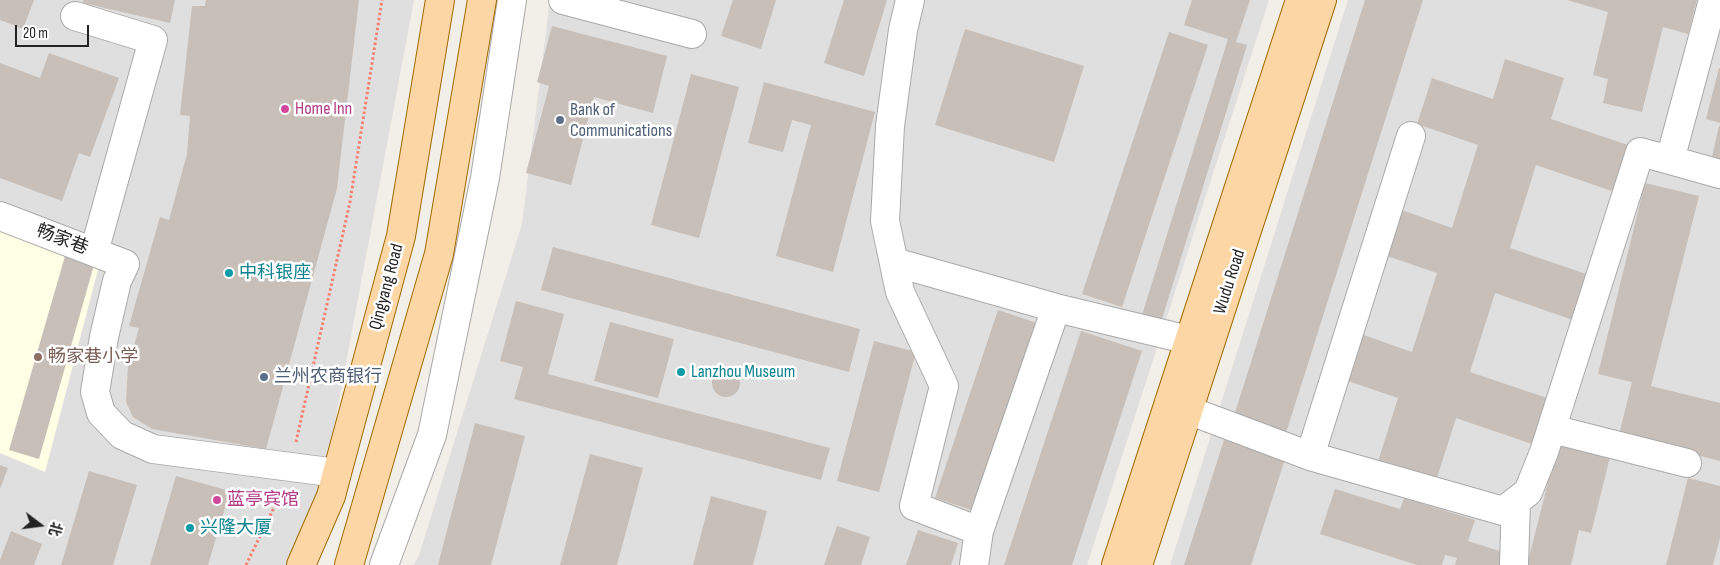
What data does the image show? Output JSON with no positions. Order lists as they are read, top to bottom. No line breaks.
{"streets":{"main road":["Wudu Road","Qingyang Road"],"street":["畅家巷"]},"places":["Home Inn","Bank of Communications","中科银座","畅家巷小学","Lanzhou Museum","兰州农商银行","蓝亭宾馆","兴隆大厦"],"scale_bar":"20 m","north":"right"}
